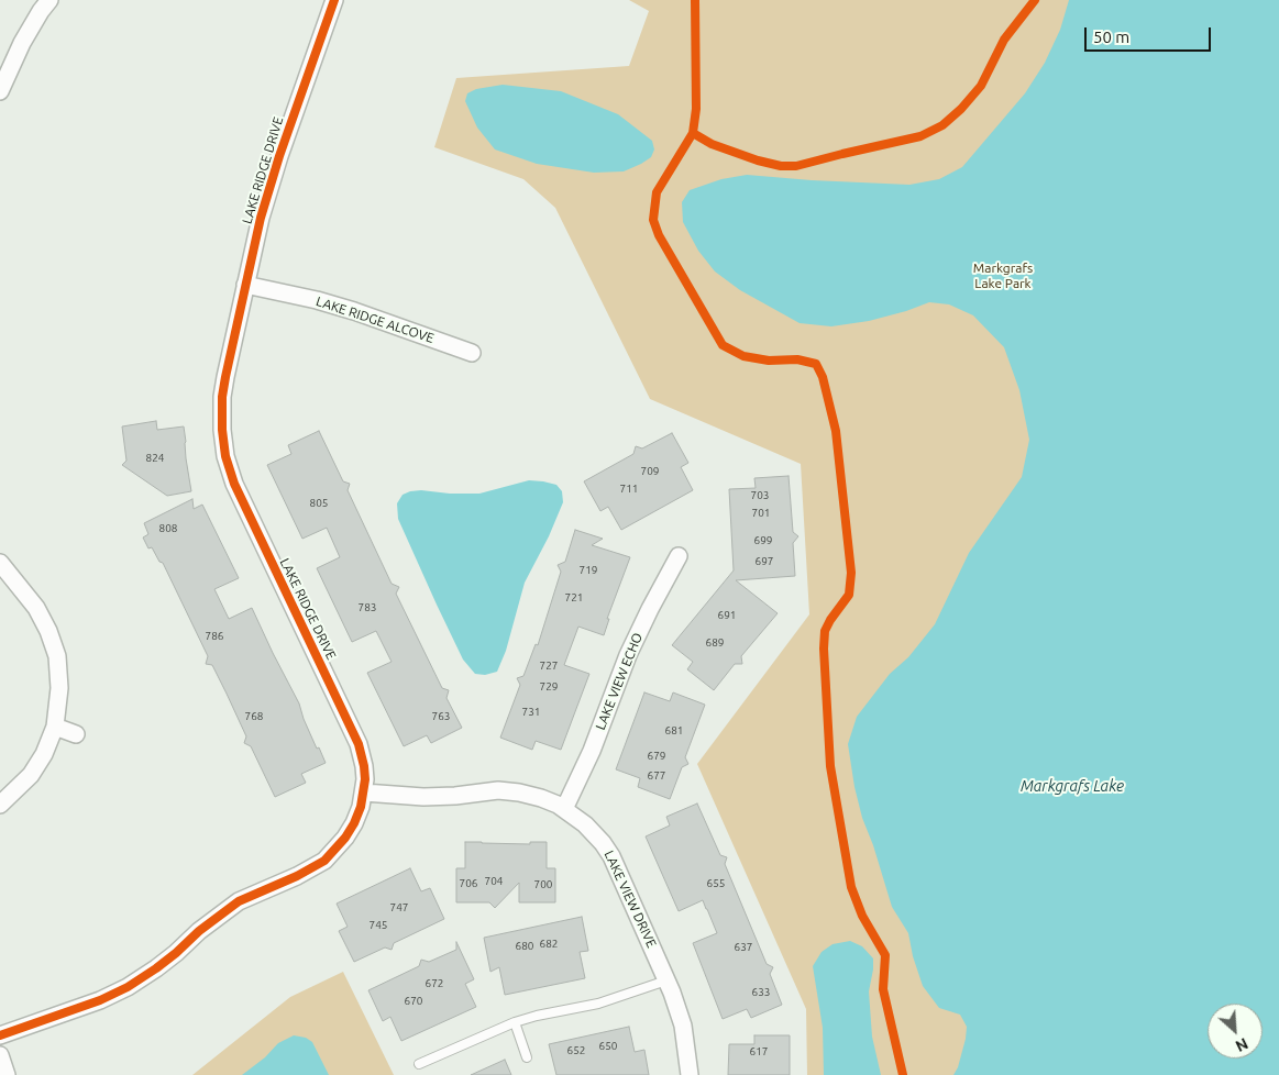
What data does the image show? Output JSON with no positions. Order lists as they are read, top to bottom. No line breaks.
{"streets":{"street":["LAKE RIDGE DRIVE","LAKE RIDGE ALCOVE","LAKE VIEW ECHO","LAKE VIEW DRIVE"]},"crossings":[["LAKE RIDGE DRIVE","LAKE RIDGE ALCOVE"],["LAKE RIDGE DRIVE","LAKE VIEW DRIVE"],["LAKE VIEW ECHO","LAKE VIEW DRIVE"]],"water":["Markgrafs Lake"],"parks":["Markgrafs Lake Park"],"house_numbers":["824","709","711","703","805","701","808","699","697","719","721","783","691","786","689","727","729","731","768","763","681","679","677","704","706","655","700","747","745","682","680","637","672","633","670","650","652","617"],"scale_bar":"50 m","north":"bottom right"}
